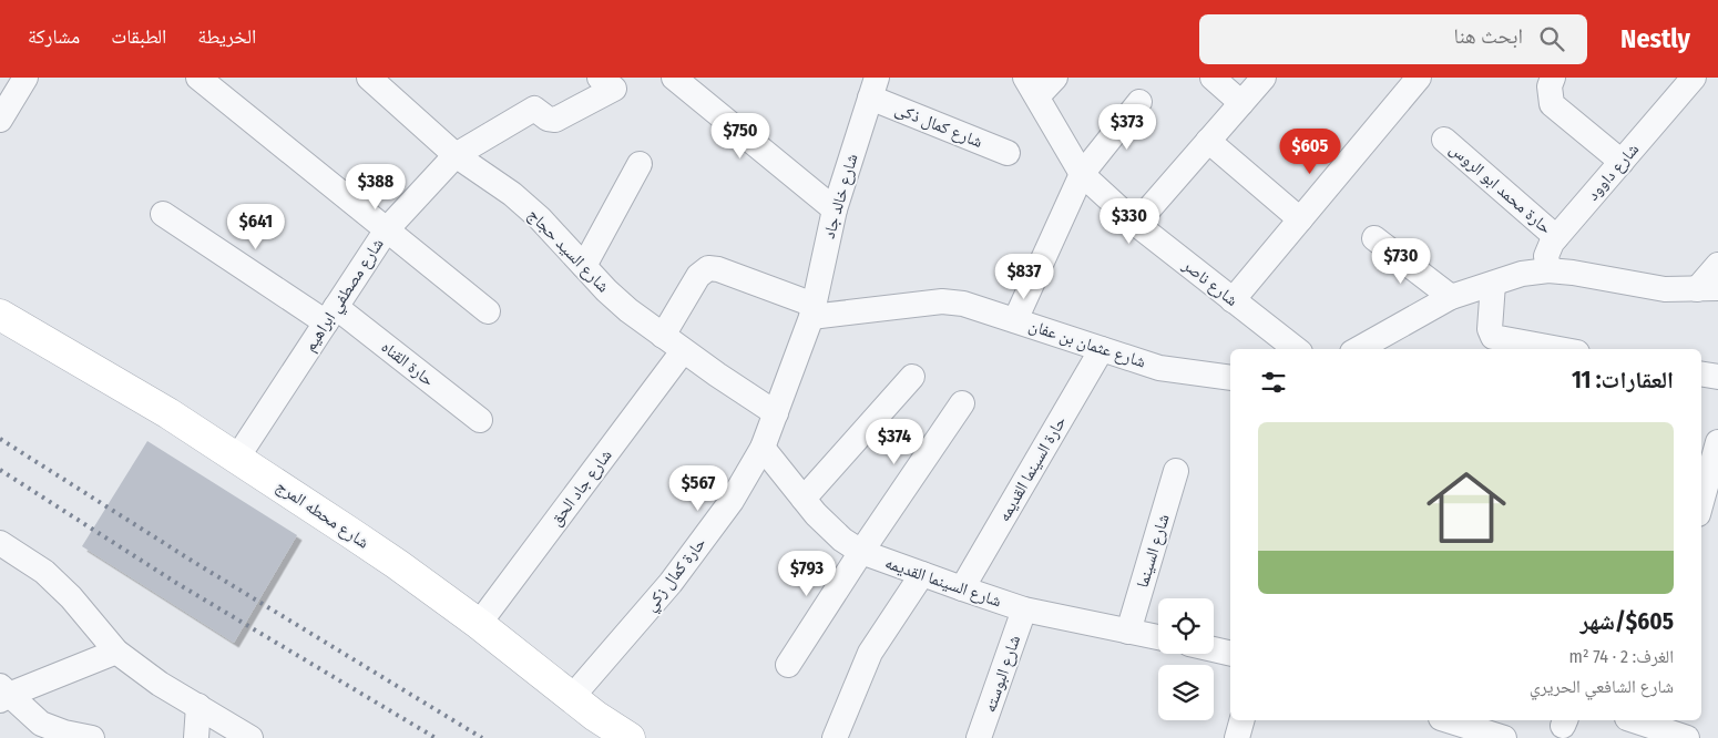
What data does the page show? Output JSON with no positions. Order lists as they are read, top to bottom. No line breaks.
{"streets":{"main road":["شارع محطه المرج"],"street":["شارع كمال ذكى","شارع داوود","حارة محمد ابو الروس","شارع خالد جاد","شارع السيد حجاج","شارع ناصر","شارع مصطفي ابراهيم","شارع عثمان بن عفان","حارة القناه","حارة السينما القديمه","شارع جاد الحق","شارع السينما","حارة كمال زكي","شارع السينما القديمه","شارع البوسته"]},"crossings":[["شارع كمال ذكى","شارع خالد جاد"],["شارع داوود","حارة محمد ابو الروس"],["شارع خالد جاد","شارع عثمان بن عفان"],["شارع خالد جاد","شارع جاد الحق"],["شارع خالد جاد","حارة كمال زكي"],["شارع السيد حجاج","شارع مصطفي ابراهيم"],["شارع السيد حجاج","شارع جاد الحق"],["شارع السيد حجاج","حارة كمال زكي"],["شارع مصطفي ابراهيم","حارة القناه"],["شارع مصطفي ابراهيم","شارع محطه المرج"],["شارع عثمان بن عفان","حارة السينما القديمه"],["شارع عثمان بن عفان","شارع جاد الحق"],["شارع عثمان بن عفان","حارة كمال زكي"],["حارة السينما القديمه","شارع السينما القديمه"],["شارع جاد الحق","شارع محطه المرج"],["شارع جاد الحق","حارة كمال زكي"],["شارع محطه المرج","حارة كمال زكي"],["شارع السينما","شارع السينما القديمه"],["حارة كمال زكي","شارع السينما القديمه"],["شارع السينما القديمه","شارع البوسته"]],"page":{"header":"Nestly","search":"ابحث هنا","nav":["الخريطة","الطبقات","مشاركة"],"price":["$373","$750","$605","$388","$330","$641","$730","$837","$374","$567","$793"],"heading":"العقارات: 11","list":[{"name":"$605/شهر","note":"الغرف: 2 · 74 m² · شارع الشافعي الحريري"}]}}
